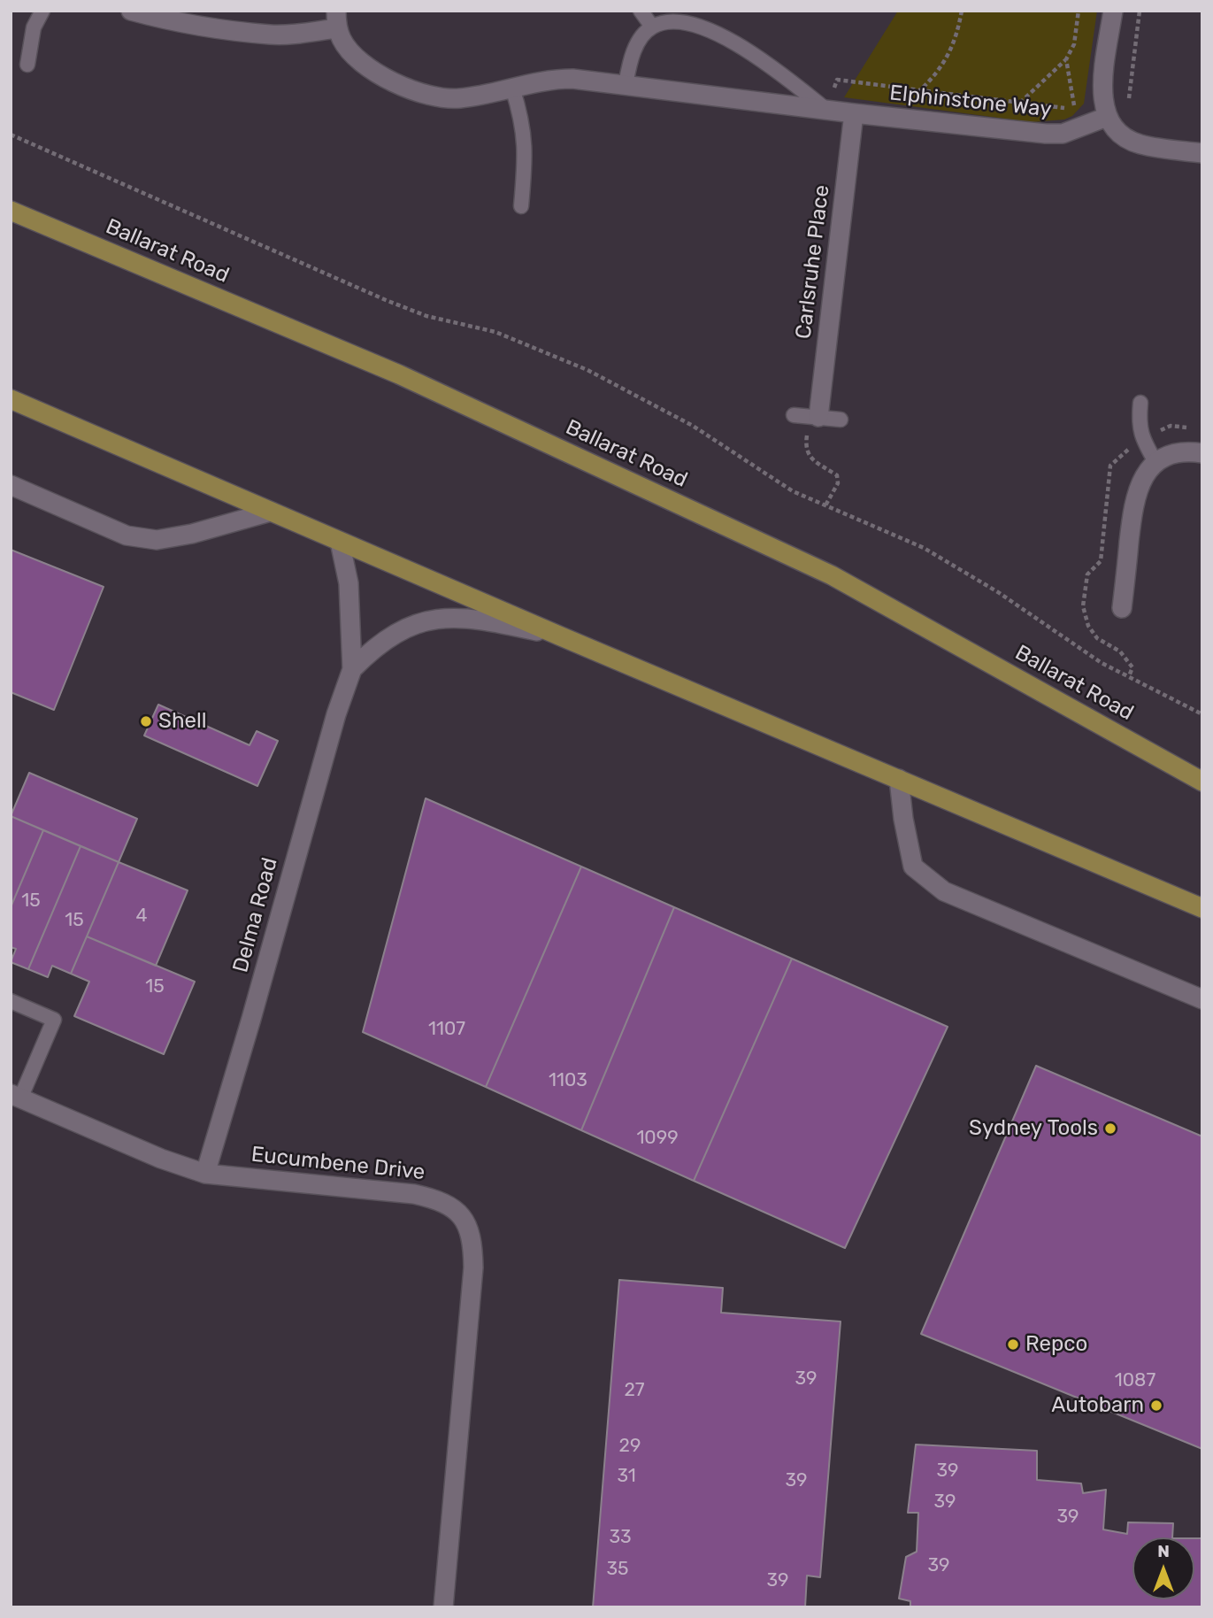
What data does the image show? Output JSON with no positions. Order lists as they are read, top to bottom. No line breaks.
{"streets":{"highway":["Ballarat Road"],"street":["Elphinstone Way","Carlsruhe Place","Delma Road","Eucumbene Drive"]},"crossings":[["Elphinstone Way","Carlsruhe Place"],["Delma Road","Eucumbene Drive"]],"places":["Shell","Sydney Tools","Repco","Autobarn"],"house_numbers":["15","4","15","15","1107","1103","1099","39","1087","27","29","39","31","39","39","39","33","39","35","39"],"north":"top"}
